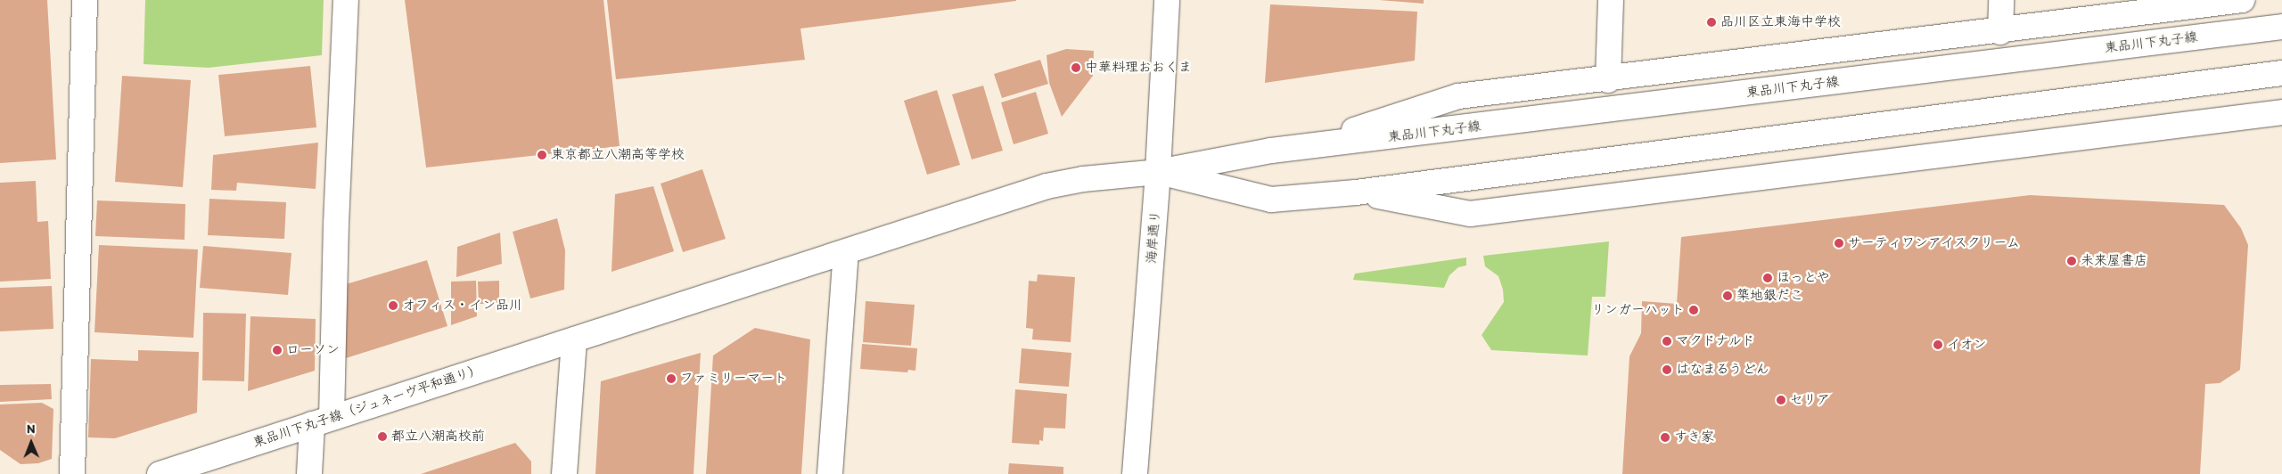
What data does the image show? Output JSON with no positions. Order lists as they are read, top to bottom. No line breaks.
{"streets":{"main road":["東品川下丸子線","海岸通り","東品川下丸子線（ジュネーヴ平和通り）"]},"places":["品川区立東海中学校","中華料理おおくま","東京都立八潮高等学校","サーティワンアイスクリーム","未来屋書店","ほっとや","築地銀だこ","オフィス・イン品川","リンガーハット","マクドナルド","イオン","ローソン","はなまるうどん","ファミリーマート","セリア","都立八潮高校前","すき家"],"north":"top"}
